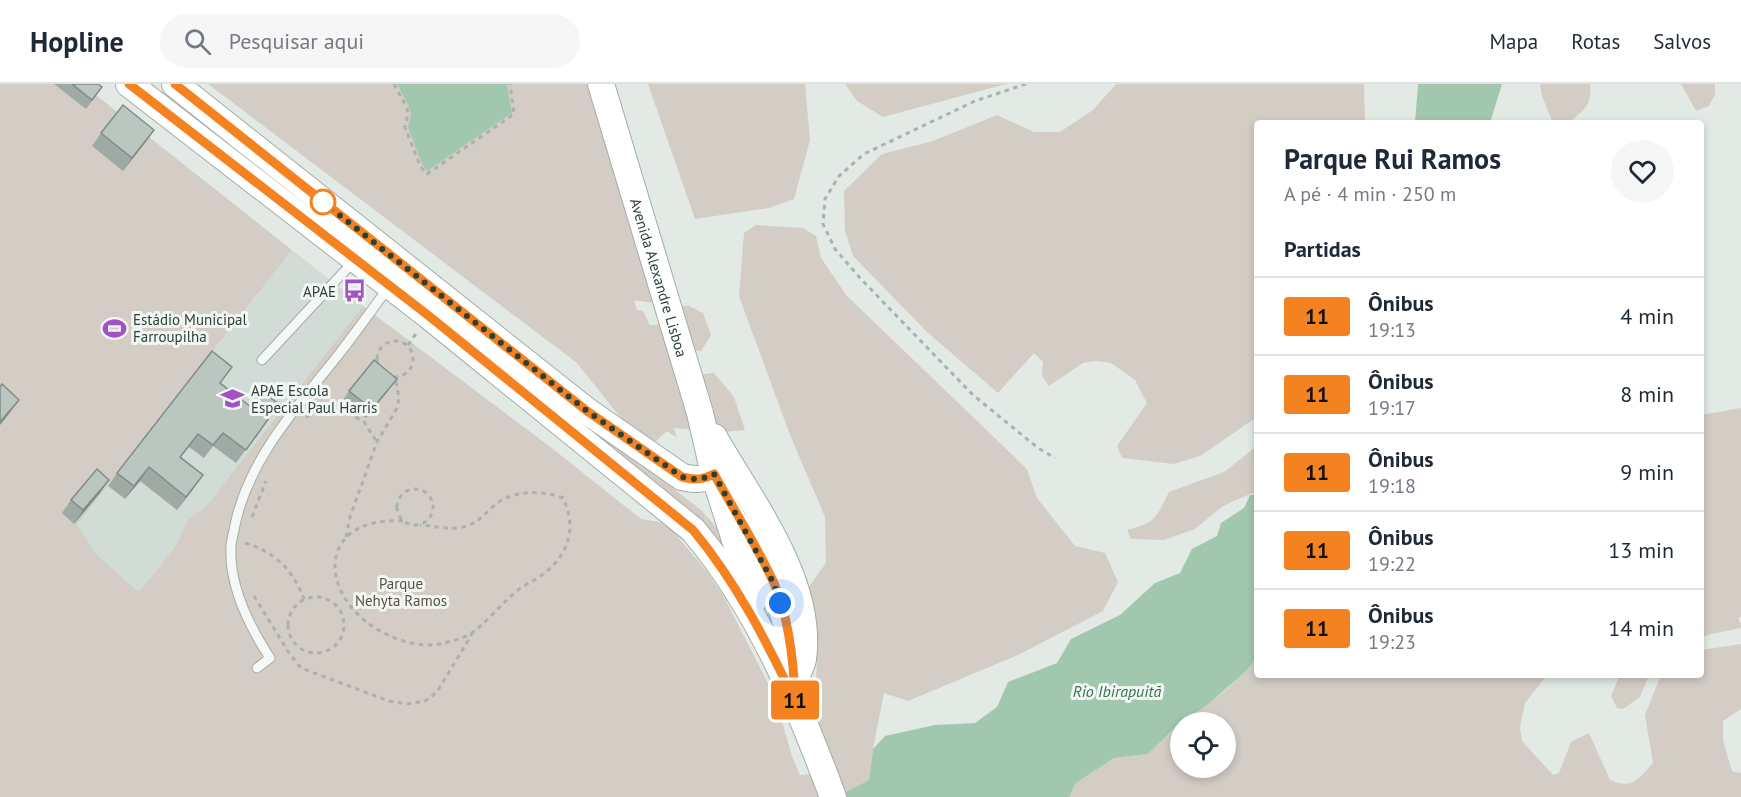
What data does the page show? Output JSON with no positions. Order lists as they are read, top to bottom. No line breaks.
{"streets":{"main road":["Avenida Alexandre Lisboa"]},"water":["Rio Ibirapuitã"],"parks":["Parque Nehyta Ramos"],"places":{"bus stop":["APAE"],"sports":["Estádio Municipal Farroupilha"],"school or university":["APAE Escola Especial Paul Harris"]},"lines":["bus line 11"],"page":{"header":"Hopline","search":"Pesquisar aqui","nav":["Mapa","Rotas","Salvos"],"on_map":"11","heading":[["Parque Rui Ramos","A pé · 4 min · 250 m"],"Partidas"],"list":[{"mark":"11","name":"Ônibus","note":"19:13","value":"4 min"},{"mark":"11","name":"Ônibus","note":"19:17","value":"8 min"},{"mark":"11","name":"Ônibus","note":"19:18","value":"9 min"},{"mark":"11","name":"Ônibus","note":"19:22","value":"13 min"},{"mark":"11","name":"Ônibus","note":"19:23","value":"14 min"}]}}
